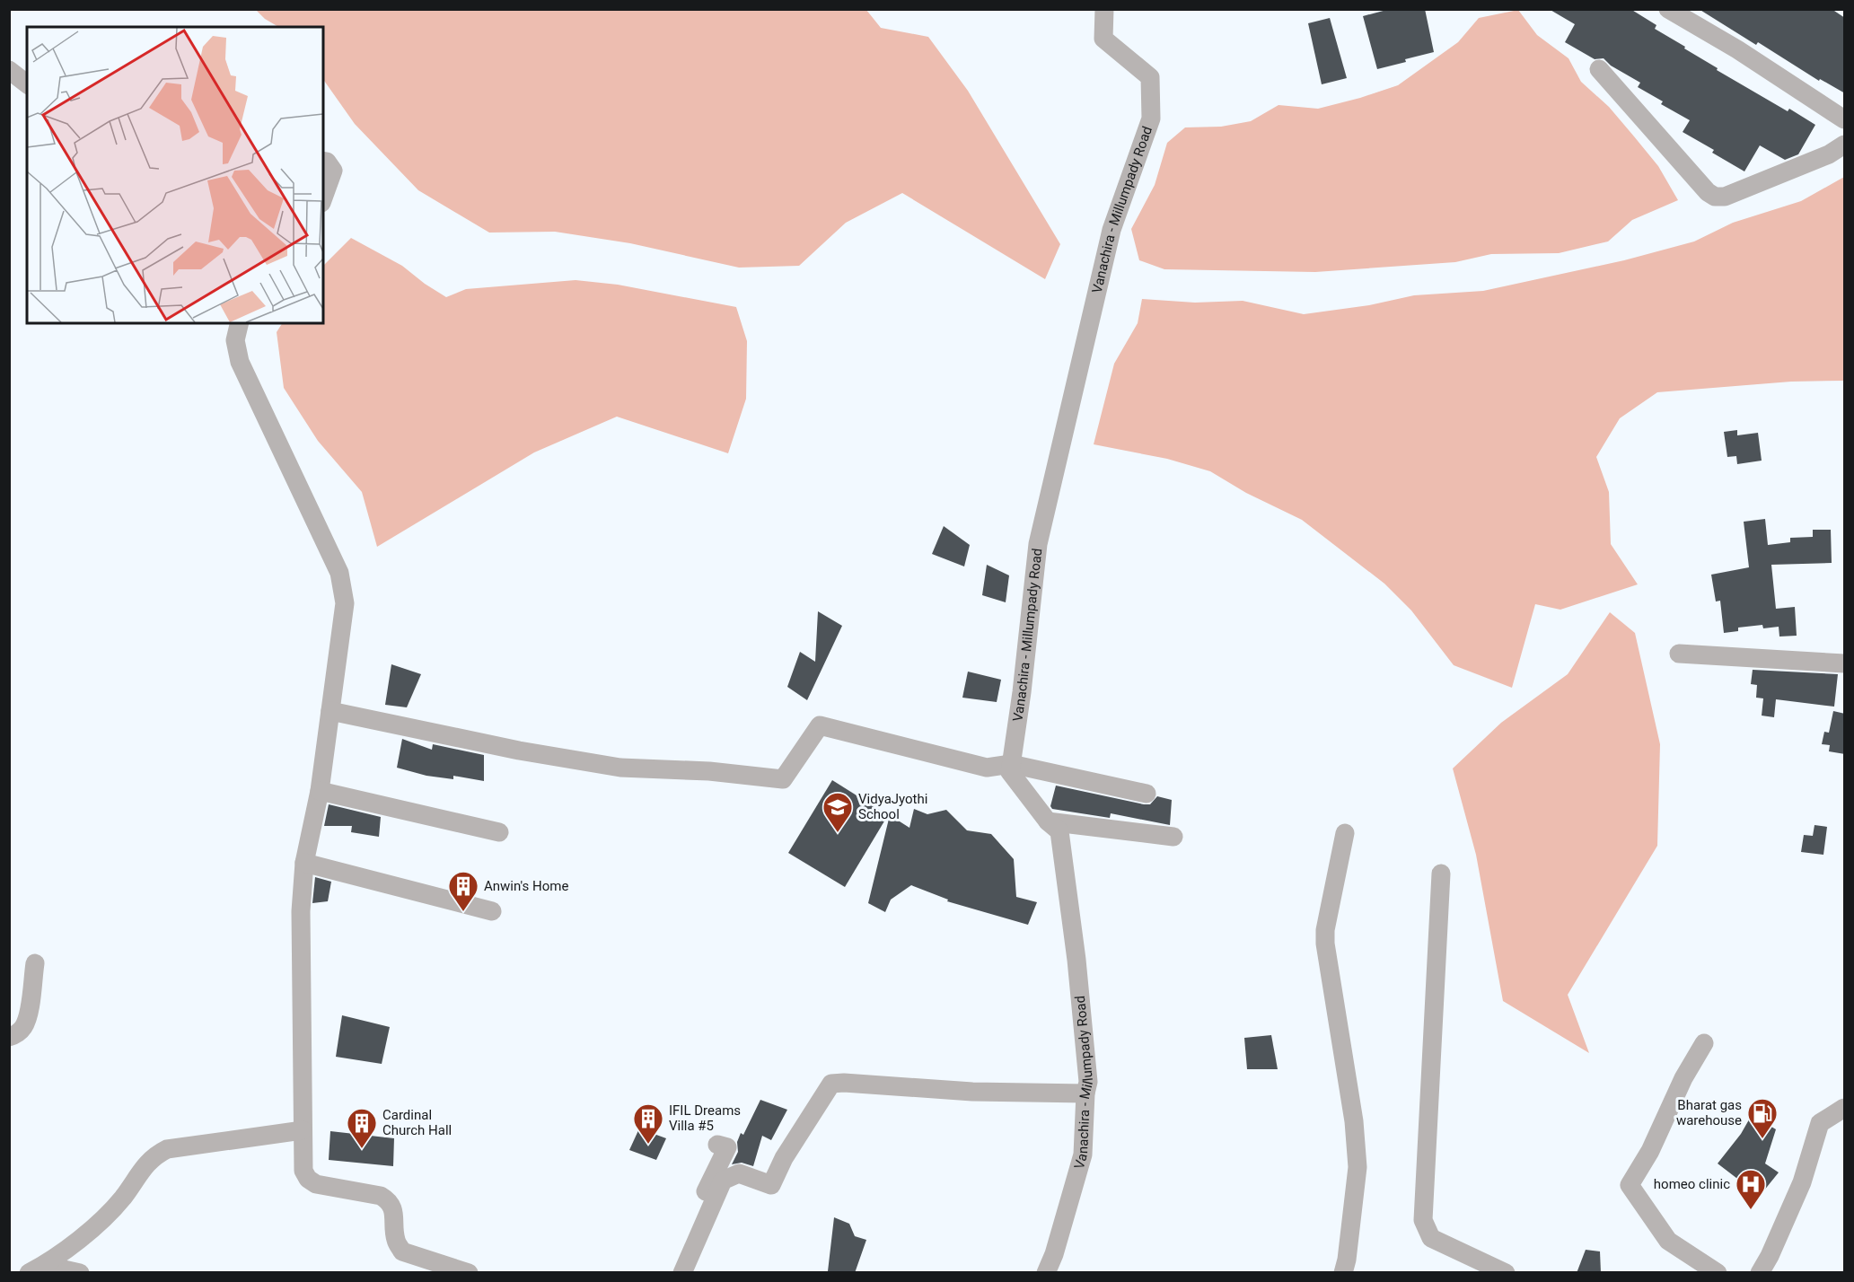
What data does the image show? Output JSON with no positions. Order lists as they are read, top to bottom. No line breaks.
{"streets":{"street":["Vanachira - Millumpady Road"]},"places":{"school or university":["VidyaJyothi School"],"building":["Anwin's Home","IFIL Dreams Villa #5","Cardinal Church Hall"],"fuel station":["Bharat gas warehouse"],"hospital":["homeo clinic"]}}
